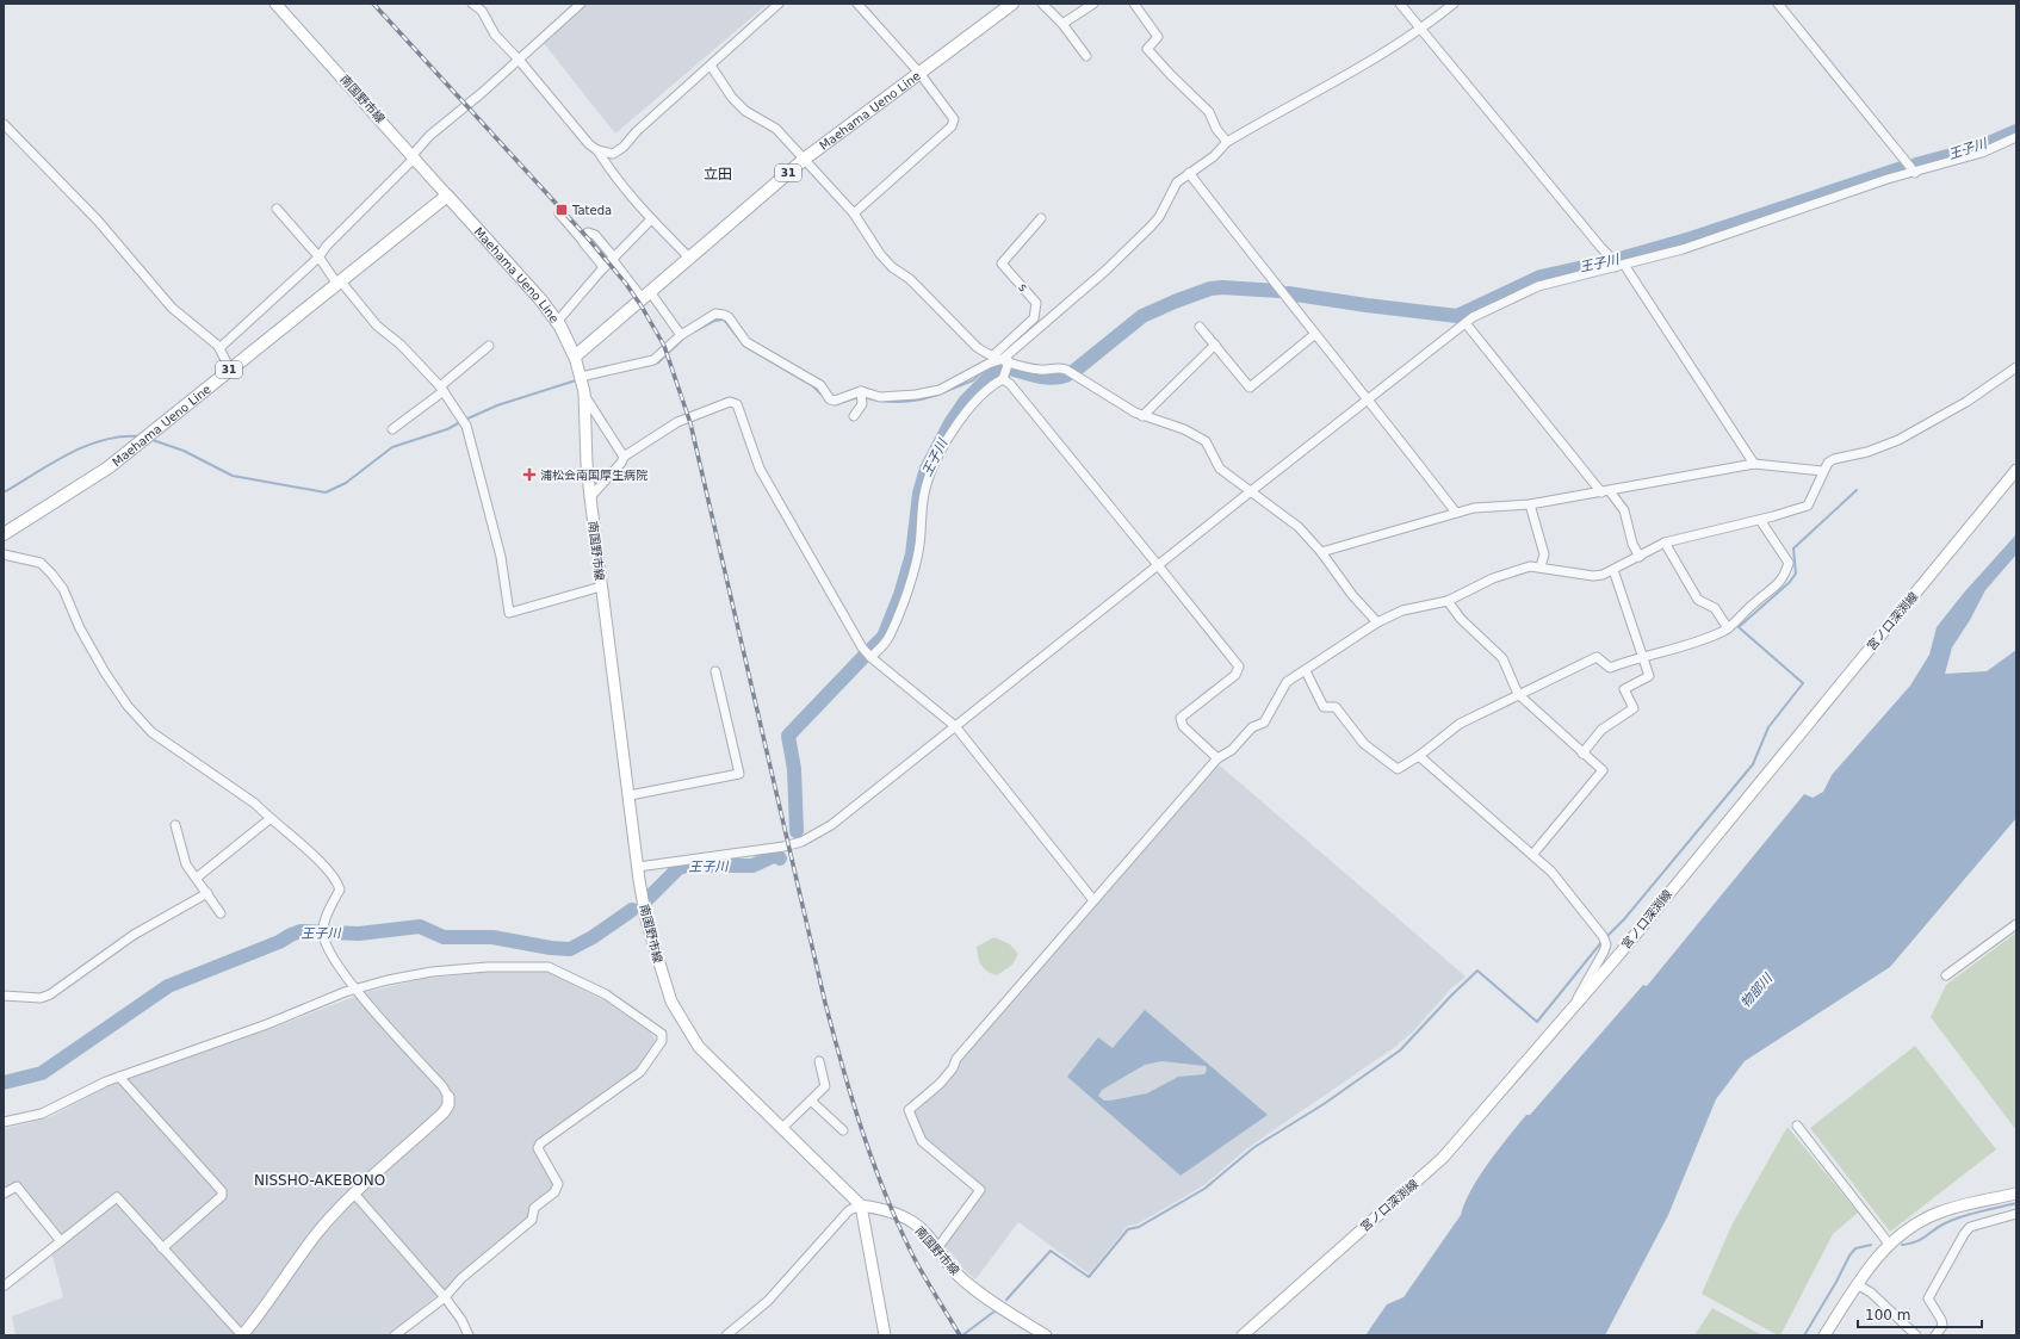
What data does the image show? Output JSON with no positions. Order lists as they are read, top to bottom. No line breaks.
{"streets":{"main road":["南国野市線","Maehama Ueno Line","31","宮ノ口深渕線"],"street":["s"]},"crossings":[["南国野市線","Maehama Ueno Line"]],"districts":["立田","NISSHO-AKEBONO"],"water":["王子川","物部川"],"places":{"transit":["Tateda"],"health":["浦松会南国厚生病院"]},"scale_bar":"100 m"}
